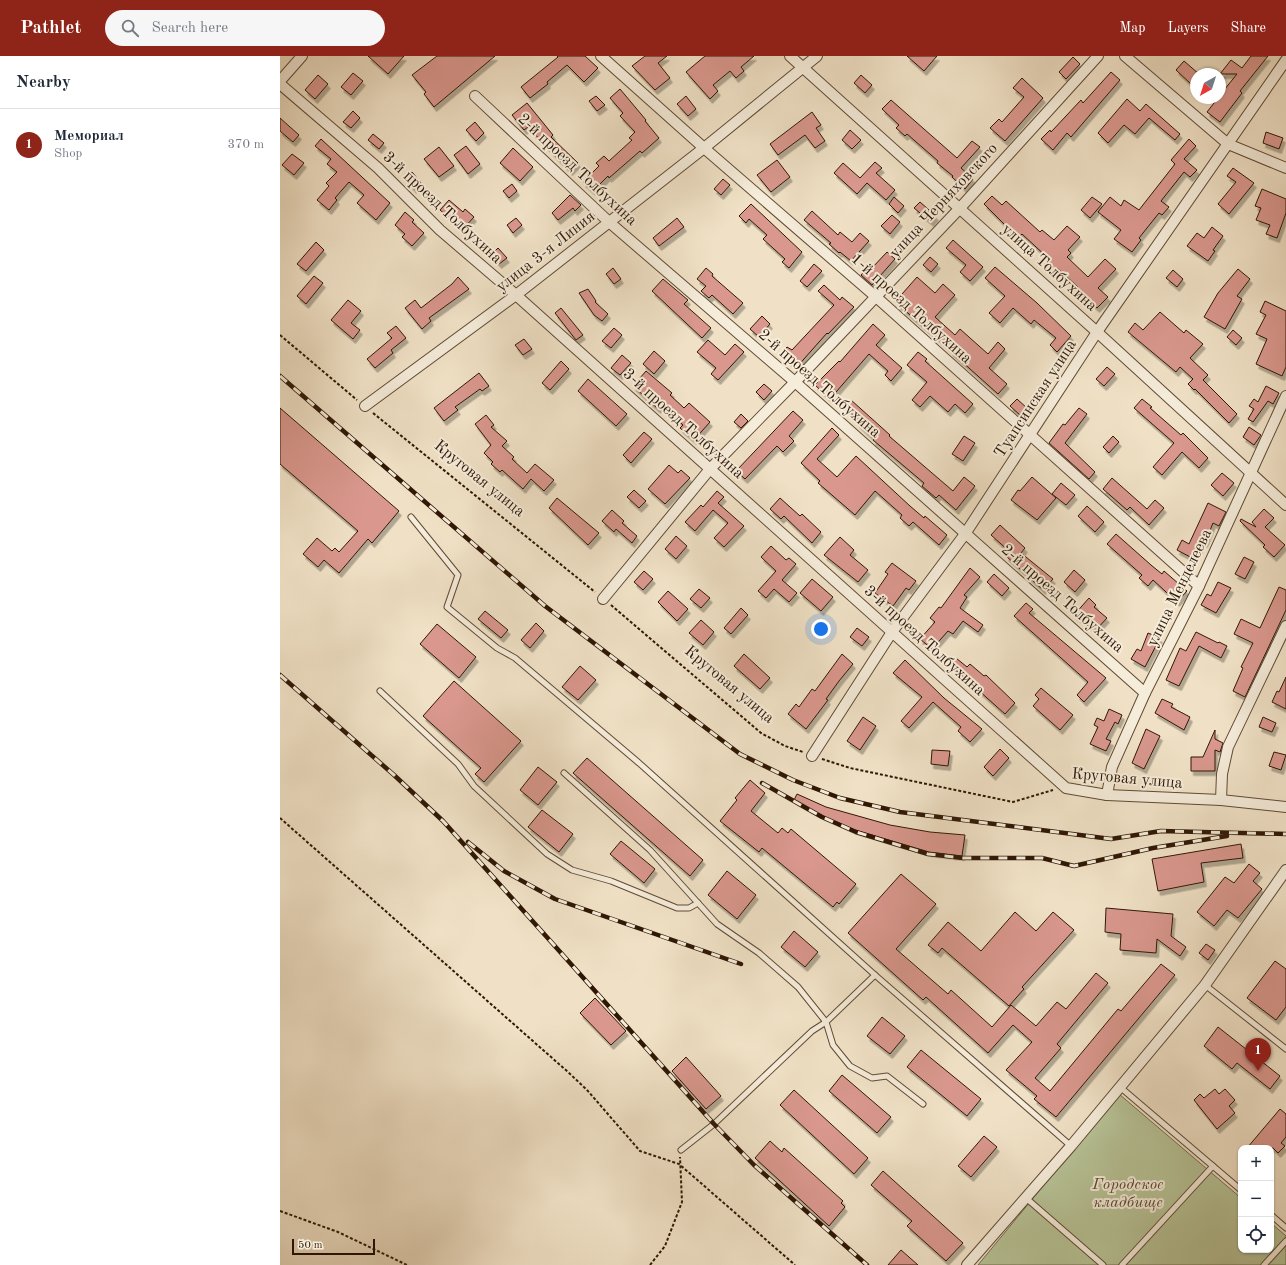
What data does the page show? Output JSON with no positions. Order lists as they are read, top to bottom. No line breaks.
{"streets":{"street":["2-й проезд Толбухина","улица Черняховского","3-й проезд Толбухина","улица 3-я Линия","улица Толбухина","1-й проезд Толбухина","Туапсинская улица","Круговая улица","улица Менделеева"]},"crossings":[["2-й проезд Толбухина","улица Черняховского"],["2-й проезд Толбухина","улица 3-я Линия"],["2-й проезд Толбухина","Туапсинская улица"],["2-й проезд Толбухина","улица Менделеева"],["улица Черняховского","3-й проезд Толбухина"],["улица Черняховского","улица Толбухина"],["улица Черняховского","1-й проезд Толбухина"],["улица Черняховского","Круговая улица"],["3-й проезд Толбухина","улица 3-я Линия"],["3-й проезд Толбухина","Туапсинская улица"],["3-й проезд Толбухина","Круговая улица"],["улица 3-я Линия","улица Толбухина"],["улица 3-я Линия","1-й проезд Толбухина"],["улица 3-я Линия","Круговая улица"],["улица Толбухина","Туапсинская улица"],["улица Толбухина","улица Менделеева"],["1-й проезд Толбухина","Туапсинская улица"],["1-й проезд Толбухина","улица Менделеева"],["Туапсинская улица","Круговая улица"],["Круговая улица","улица Менделеева"]],"parks":["Городское кладбище"],"scale_bar":"50 m","north":"bottom left","page":{"header":"Pathlet","search":"Search here","nav":["Map","Layers","Share"],"heading":"Nearby","list":[{"mark":"1","name":"Мемориал","note":"Shop","value":"370 m"}],"pins":"1","map_buttons":["+","−"],"scale":"50 m"}}
